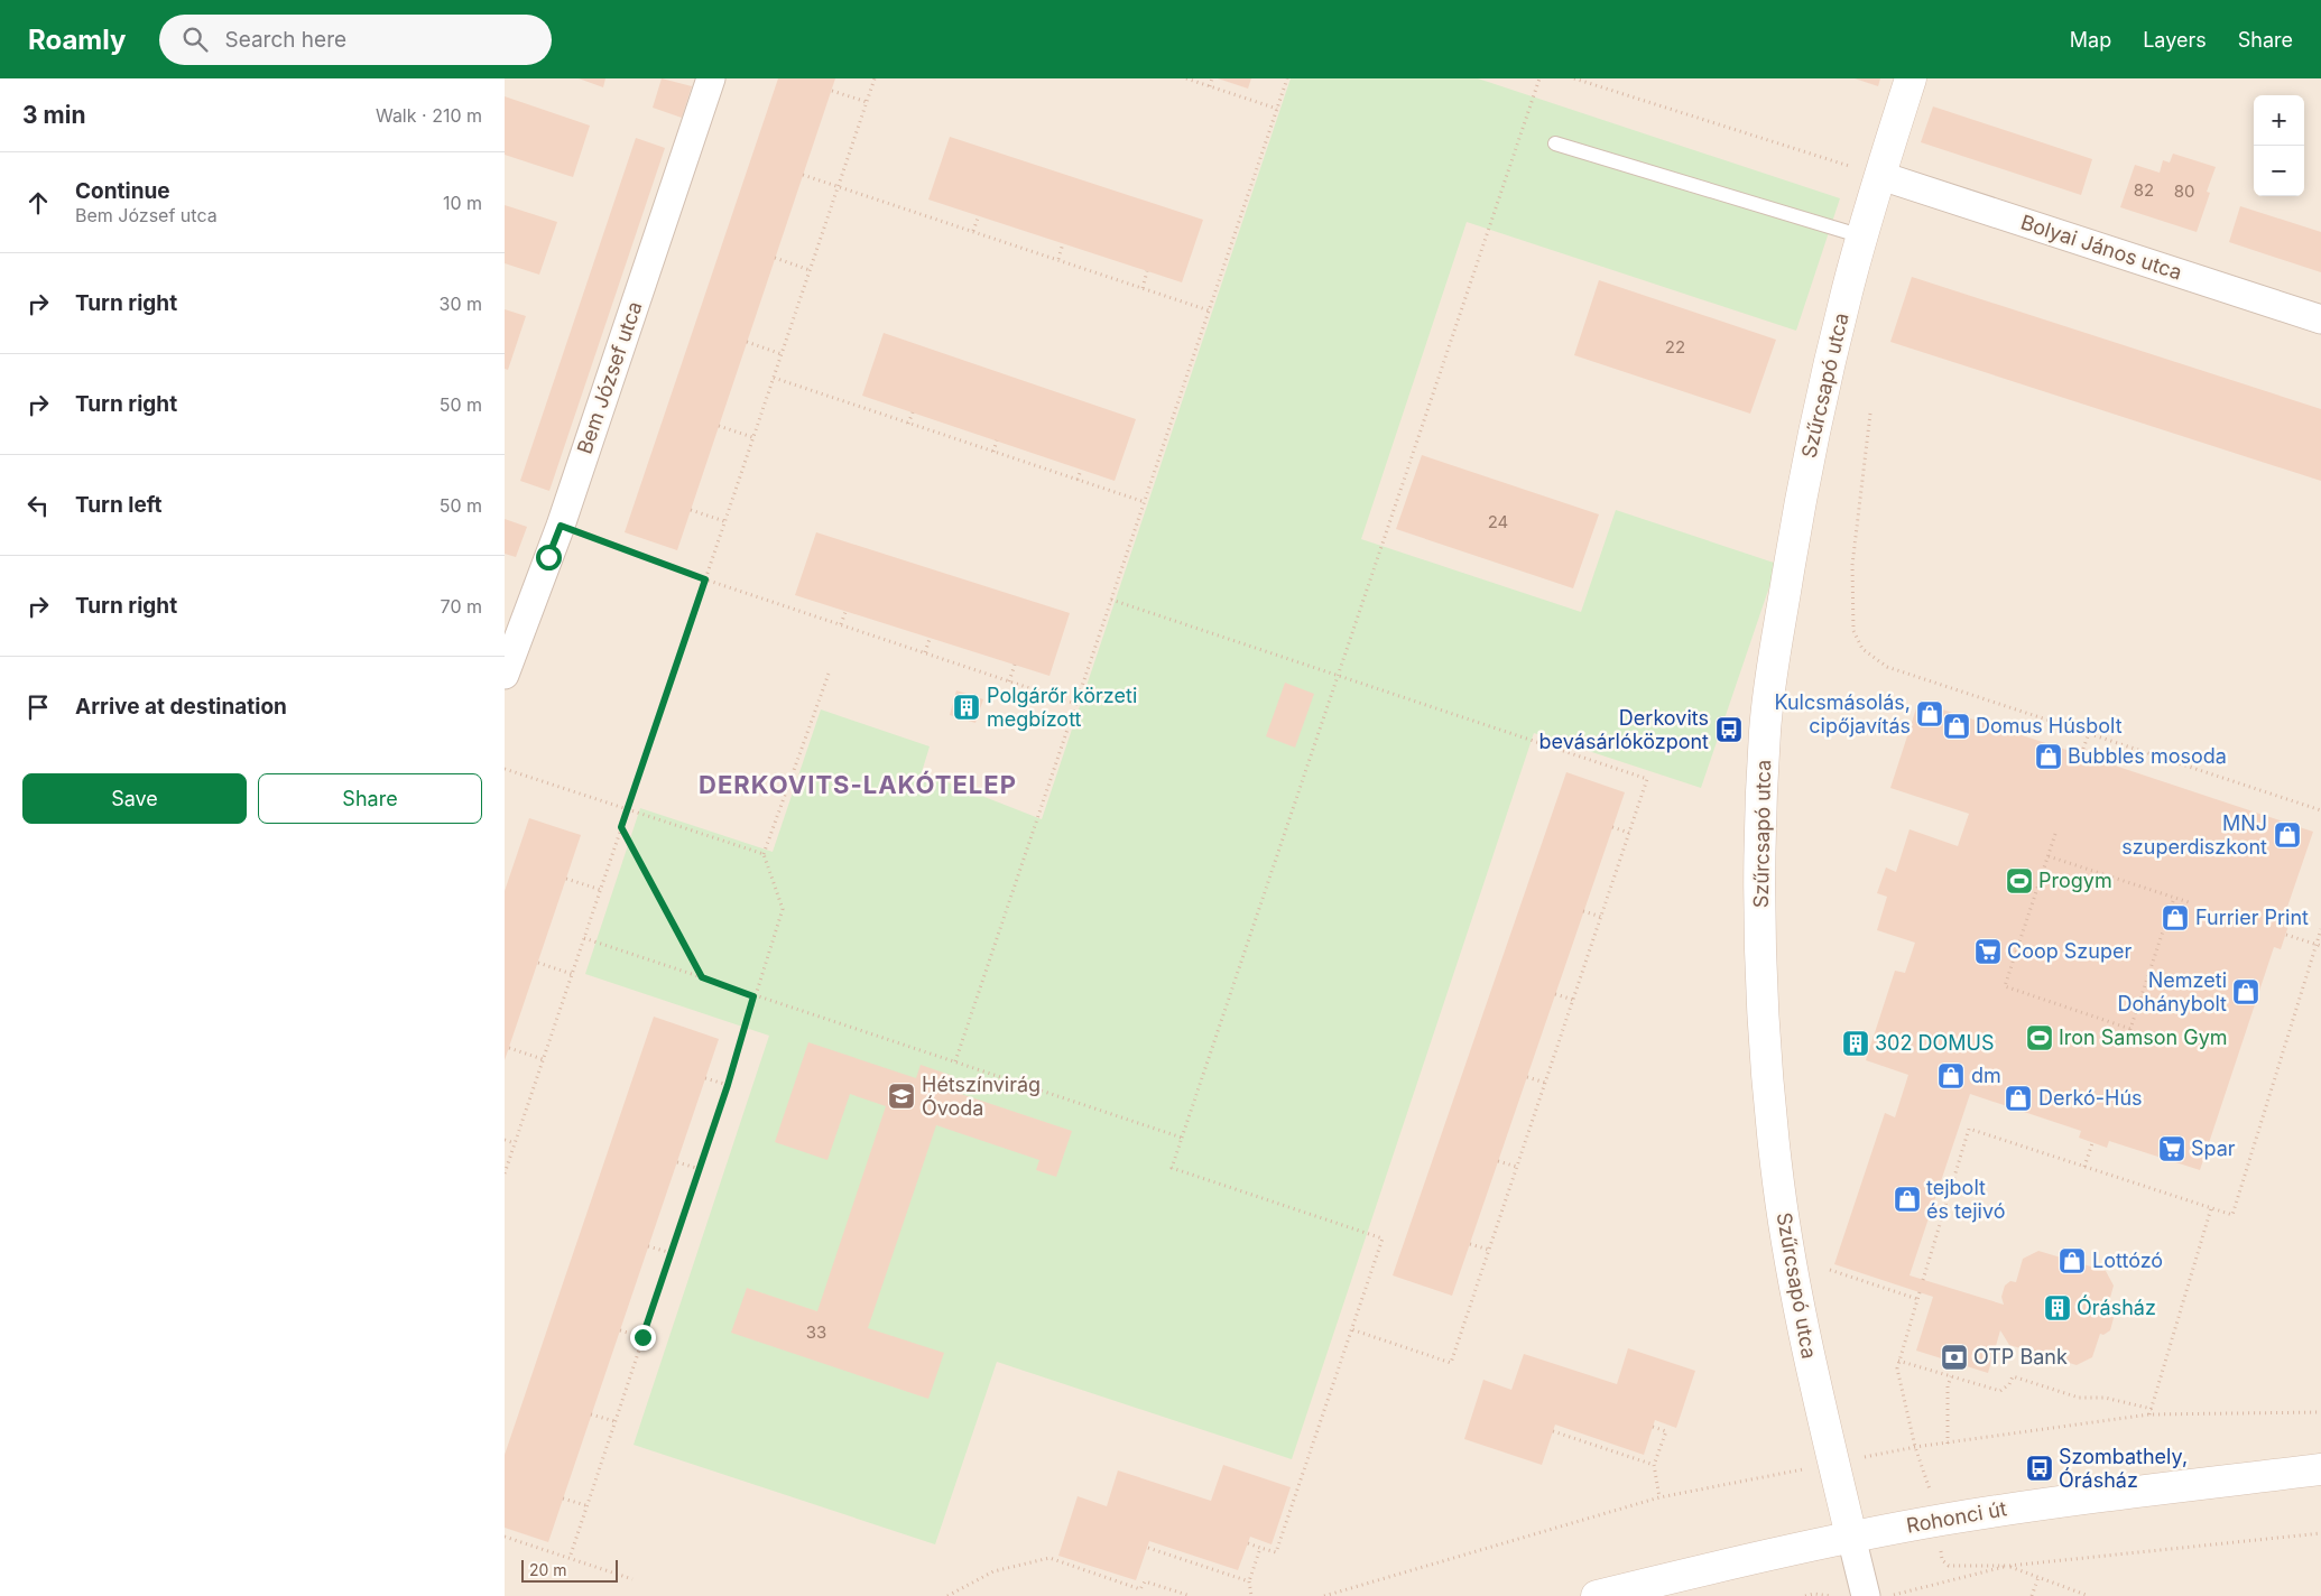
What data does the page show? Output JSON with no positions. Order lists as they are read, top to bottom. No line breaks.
{"streets":{"street":["Bolyai János utca","Bem József utca","Szűrcsapó utca","Rohonci út"]},"crossings":[["Bolyai János utca","Szűrcsapó utca"],["Szűrcsapó utca","Rohonci út"]],"districts":["DERKOVITS-LAKÓTELEP"],"places":{"building":["Polgárőr körzeti megbízott","302 DOMUS","Órásház"],"shop":["Kulcsmásolás, cipőjavítás","Domus Húsbolt","Bubbles mosoda","MNJ szuperdiszkont","Furrier Print","Nemzeti Dohánybolt","dm","Derkó-Hús","tejbolt és tejivó","Lottózó"],"bus stop":["Derkovits bevásárlóközpont","Szombathely, Órásház"],"sports":["Progym","Iron Samson Gym"],"supermarket":["Coop Szuper","Spar"],"school or university":["Hétszínvirág Óvoda"],"bank":["OTP Bank"]},"house_numbers":["82","80","22","24","33"],"scale_bar":"20 m","page":{"header":"Roamly","search":"Search here","nav":["Map","Layers","Share"],"heading":["3 min","Walk · 210 m"],"map_buttons":["+","−"],"list":[["Continue","Bem József utca","10 m"],["Turn right","30 m"],["Turn right","50 m"],["Turn left","50 m"],["Turn right","70 m"],"Arrive at destination"],"buttons":["Save","Share"],"scale":"20 m"}}
